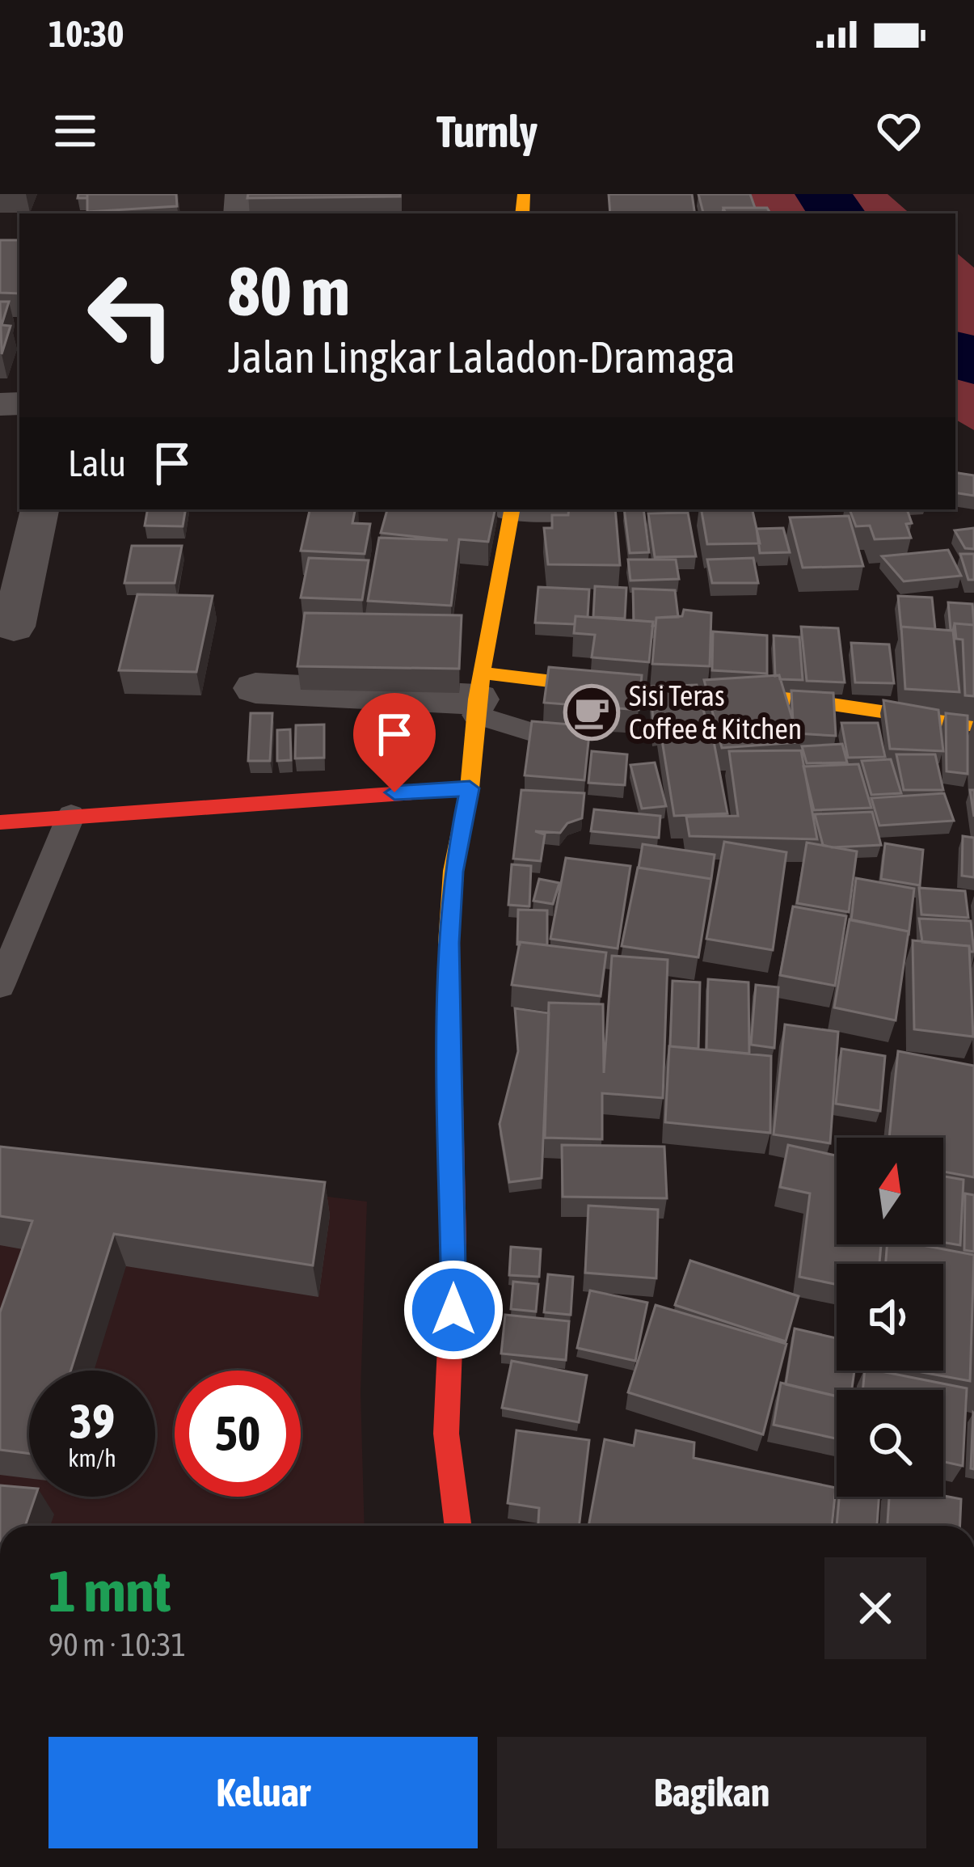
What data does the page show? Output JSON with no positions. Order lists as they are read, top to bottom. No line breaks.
{"places":{"cafe":["Sisi Teras Coffee & Kitchen"]},"north":"top","page":{"status":"10:30","header":"Turnly","turn":["80 m","Jalan Lingkar Laladon-Dramaga"],"then":"Lalu","speed":"39 km/h","limit":"50","heading":["1 mnt","90 m · 10:31"],"buttons":["Keluar","Bagikan"]}}
